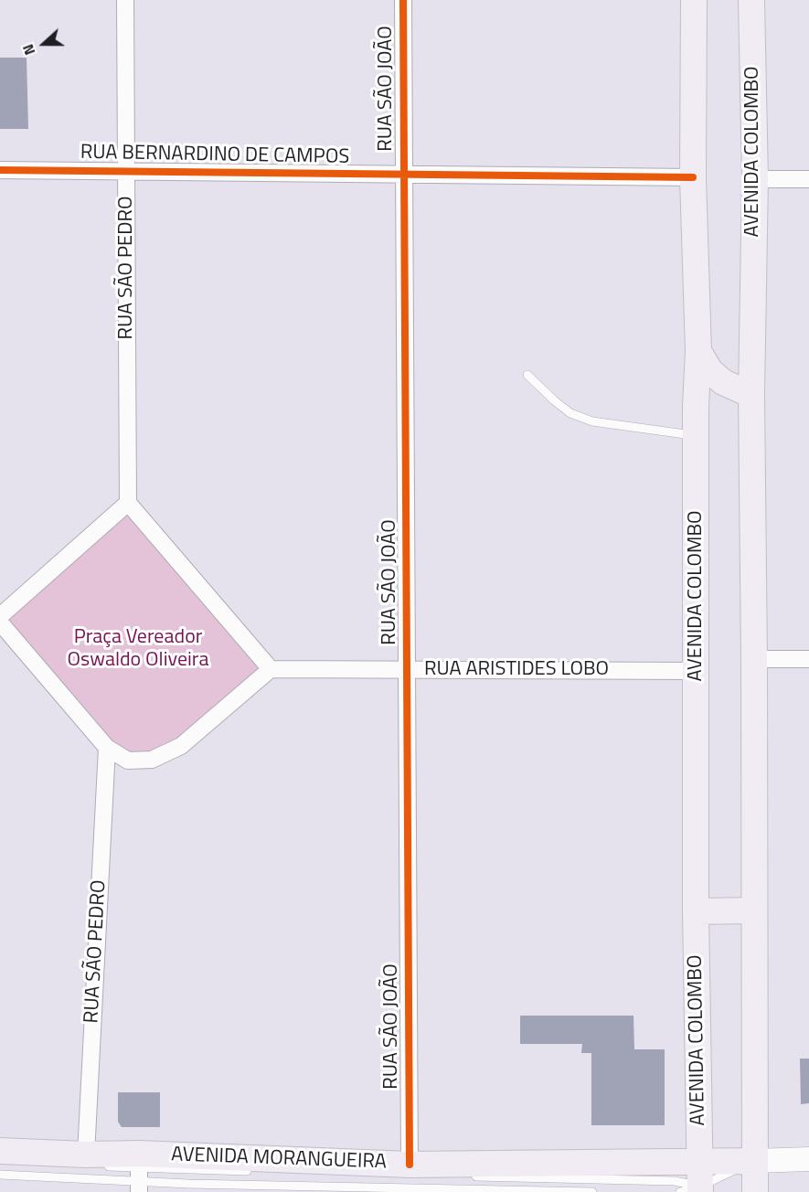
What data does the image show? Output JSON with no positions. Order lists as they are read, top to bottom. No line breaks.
{"streets":{"main road":["AVENIDA COLOMBO","AVENIDA MORANGUEIRA"],"street":["RUA SÃO JOÃO","RUA BERNARDINO DE CAMPOS","RUA SÃO PEDRO","RUA ARISTIDES LOBO"]},"crossings":[["RUA SÃO JOÃO","RUA BERNARDINO DE CAMPOS"],["RUA SÃO JOÃO","RUA ARISTIDES LOBO"],["RUA SÃO JOÃO","AVENIDA MORANGUEIRA"],["AVENIDA COLOMBO","RUA BERNARDINO DE CAMPOS"],["AVENIDA COLOMBO","RUA ARISTIDES LOBO"],["AVENIDA COLOMBO","AVENIDA MORANGUEIRA"],["RUA BERNARDINO DE CAMPOS","RUA SÃO PEDRO"],["RUA SÃO PEDRO","AVENIDA MORANGUEIRA"]],"parks":["Praça Vereador Oswaldo Oliveira"],"north":"left"}
